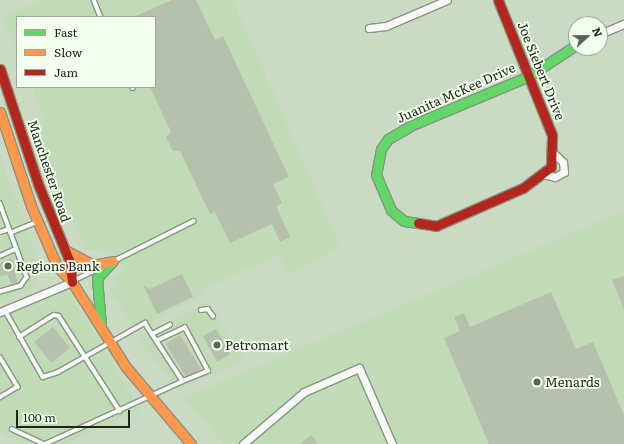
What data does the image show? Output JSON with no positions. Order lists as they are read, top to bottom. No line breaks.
{"streets":{"main road":["Joe Siebert Drive","Juanita McKee Drive","Manchester Road"]},"crossings":[["Joe Siebert Drive","Juanita McKee Drive"]],"places":["Regions Bank","Petromart","Menards"],"legend":["Fast","Slow","Jam"],"scale_bar":"100 m","north":"right"}
